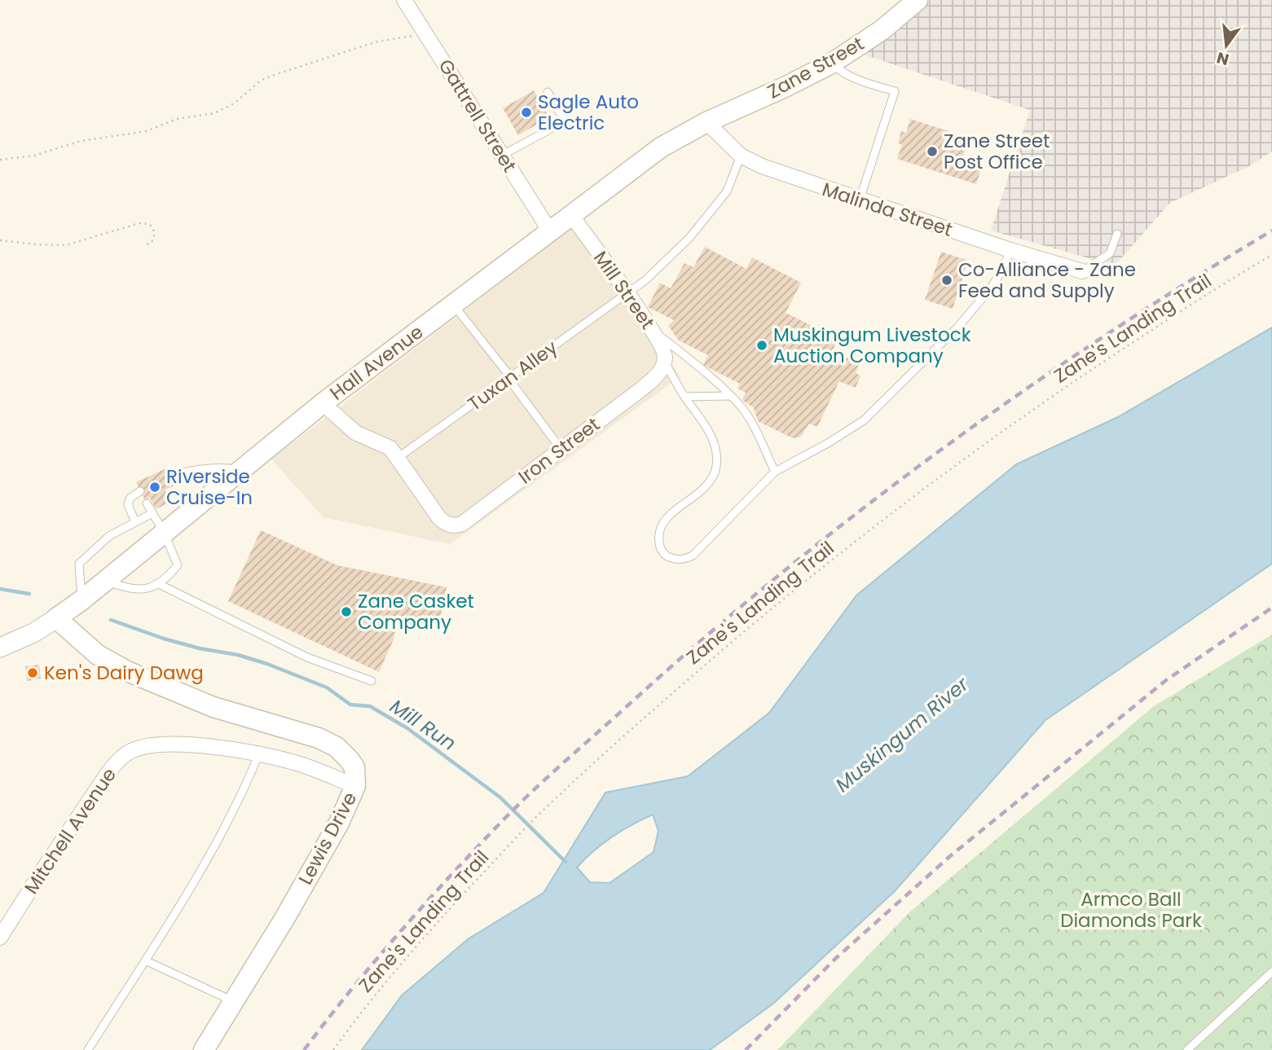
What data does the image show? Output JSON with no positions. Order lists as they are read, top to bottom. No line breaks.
{"streets":{"main road":["Zane Street","Hall Avenue","Lewis Drive"],"street":["Gattrell Street","Malinda Street","Mill Street","Iron Street","Mitchell Avenue"],"lane":["Tuxan Alley"],"path":["Zane's Landing Trail"]},"crossings":[["Zane Street","Malinda Street"],["Zane Street","Hall Avenue"],["Gattrell Street","Hall Avenue"],["Malinda Street","Hall Avenue"],["Malinda Street","Tuxan Alley"],["Mill Street","Hall Avenue"],["Mill Street","Tuxan Alley"],["Mill Street","Iron Street"],["Hall Avenue","Lewis Drive"],["Tuxan Alley","Iron Street"],["Mitchell Avenue","Lewis Drive"]],"water":["Mill Run","Muskingum River"],"parks":["Armco Ball Diamonds Park"],"places":["Sagle Auto Electric","Zane Street Post Office","Co-Alliance - Zane Feed and Supply","Muskingum Livestock Auction Company","Riverside Cruise-In","Zane Casket Company","Ken's Dairy Dawg"],"north":"bottom"}
